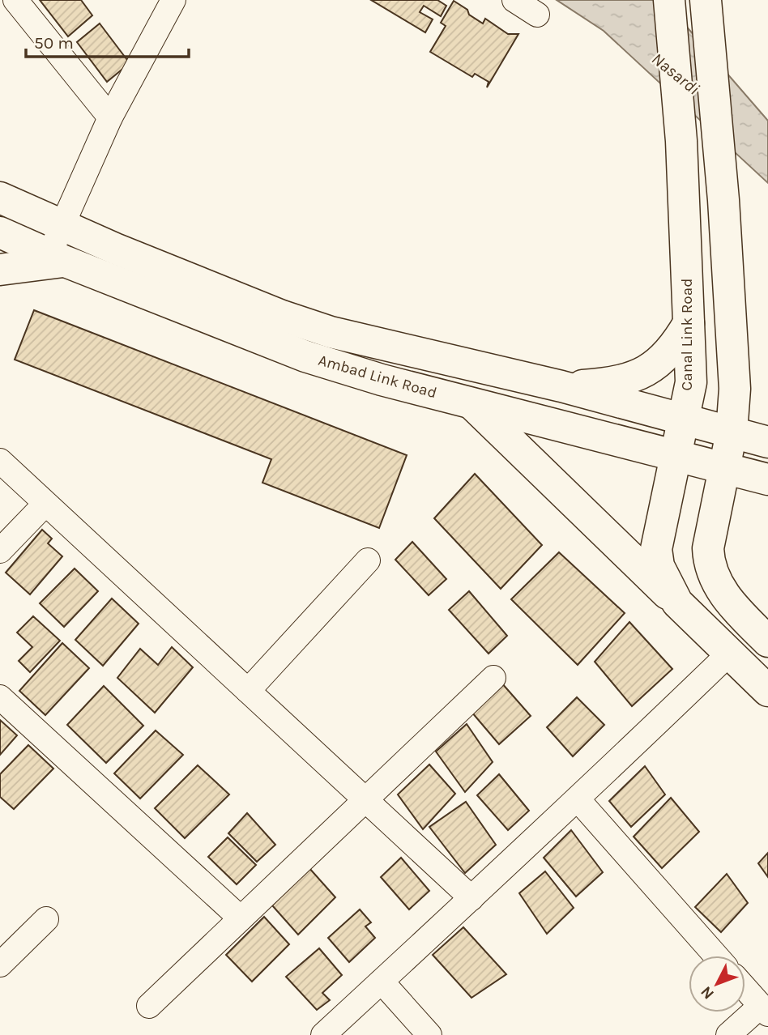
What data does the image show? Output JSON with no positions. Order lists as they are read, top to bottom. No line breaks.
{"streets":{"main road":["Canal Link Road","Ambad Link Road"]},"crossings":[["Canal Link Road","Ambad Link Road"]],"water":["Nasardi"],"scale_bar":"50 m","north":"bottom left"}
